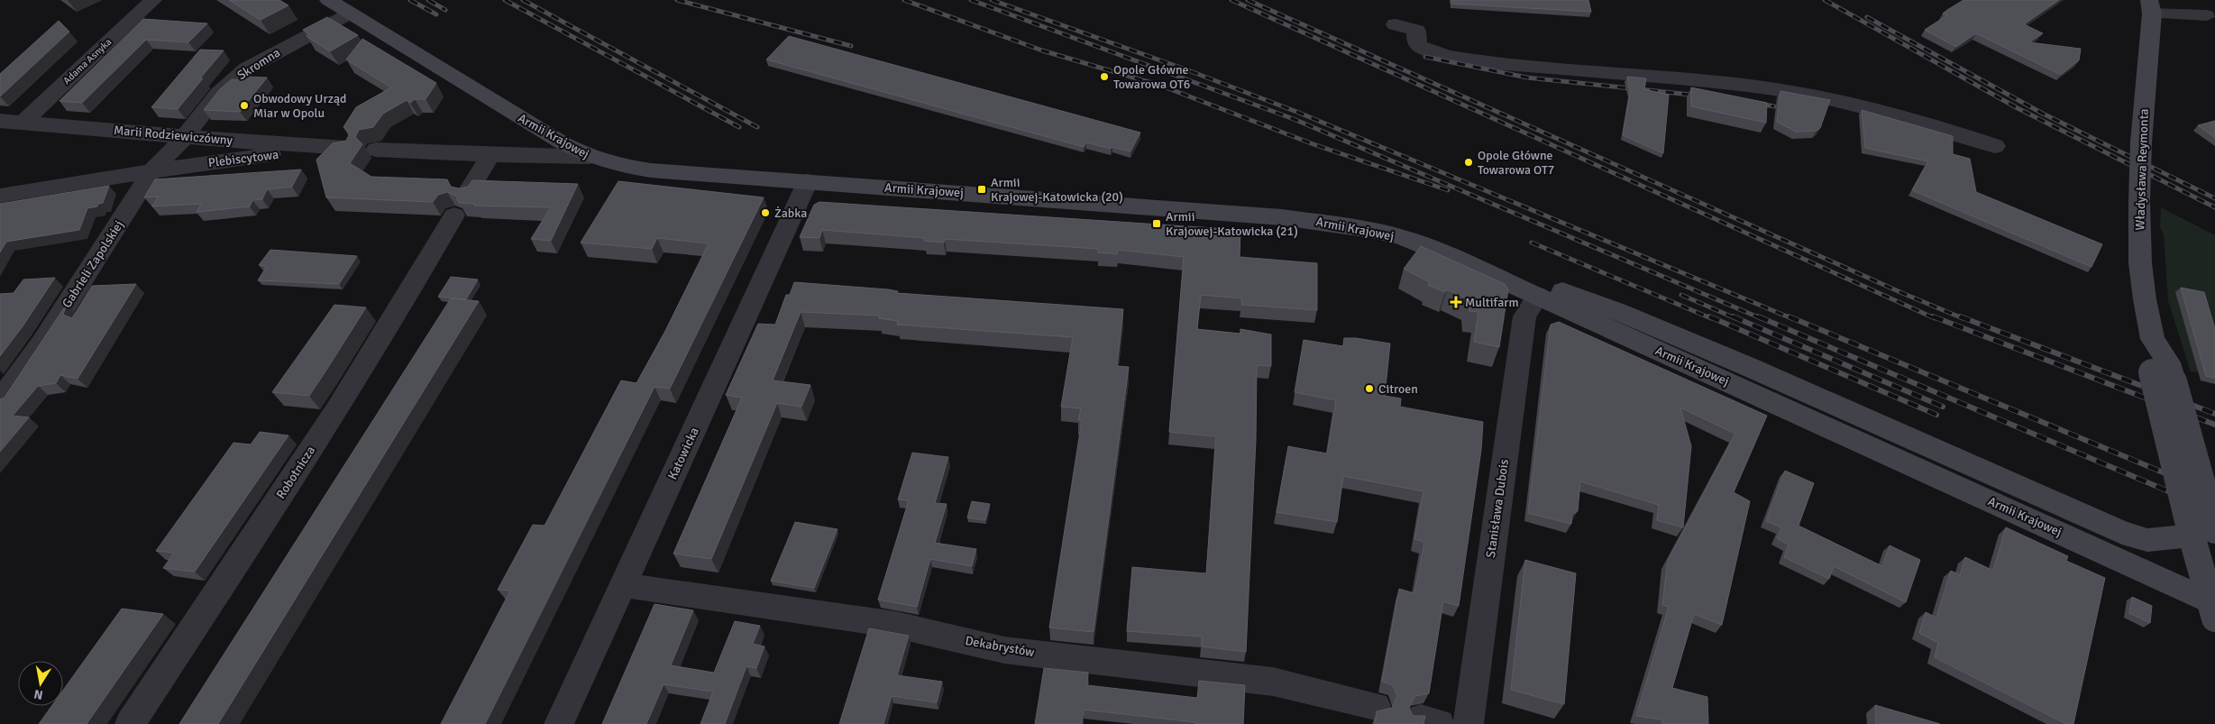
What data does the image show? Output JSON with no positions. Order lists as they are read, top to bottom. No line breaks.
{"streets":{"street":["Adama Asnyka","Skromna","Marii Rodziewiczówny","Armii Krajowej","Plebiscytowa","Władysława Reymonta","Gabrieli Zapolskiej","Katowicka","Robotnicza","Stanisława Dubois","Dekabrystów"]},"crossings":[["Adama Asnyka","Marii Rodziewiczówny"],["Skromna","Marii Rodziewiczówny"],["Skromna","Armii Krajowej"],["Marii Rodziewiczówny","Plebiscytowa"],["Armii Krajowej","Katowicka"],["Armii Krajowej","Stanisława Dubois"],["Plebiscytowa","Gabrieli Zapolskiej"],["Katowicka","Dekabrystów"]],"places":{"other":["Opole Główne Towarowa OT6","Obwodowy Urząd Miar w Opolu","Opole Główne Towarowa OT7","Żabka","Citroen"],"transit":["Armii Krajowej-Katowicka (20)","Armii Krajowej-Katowicka (21)"],"health":["Multifarm"]},"north":"bottom"}
